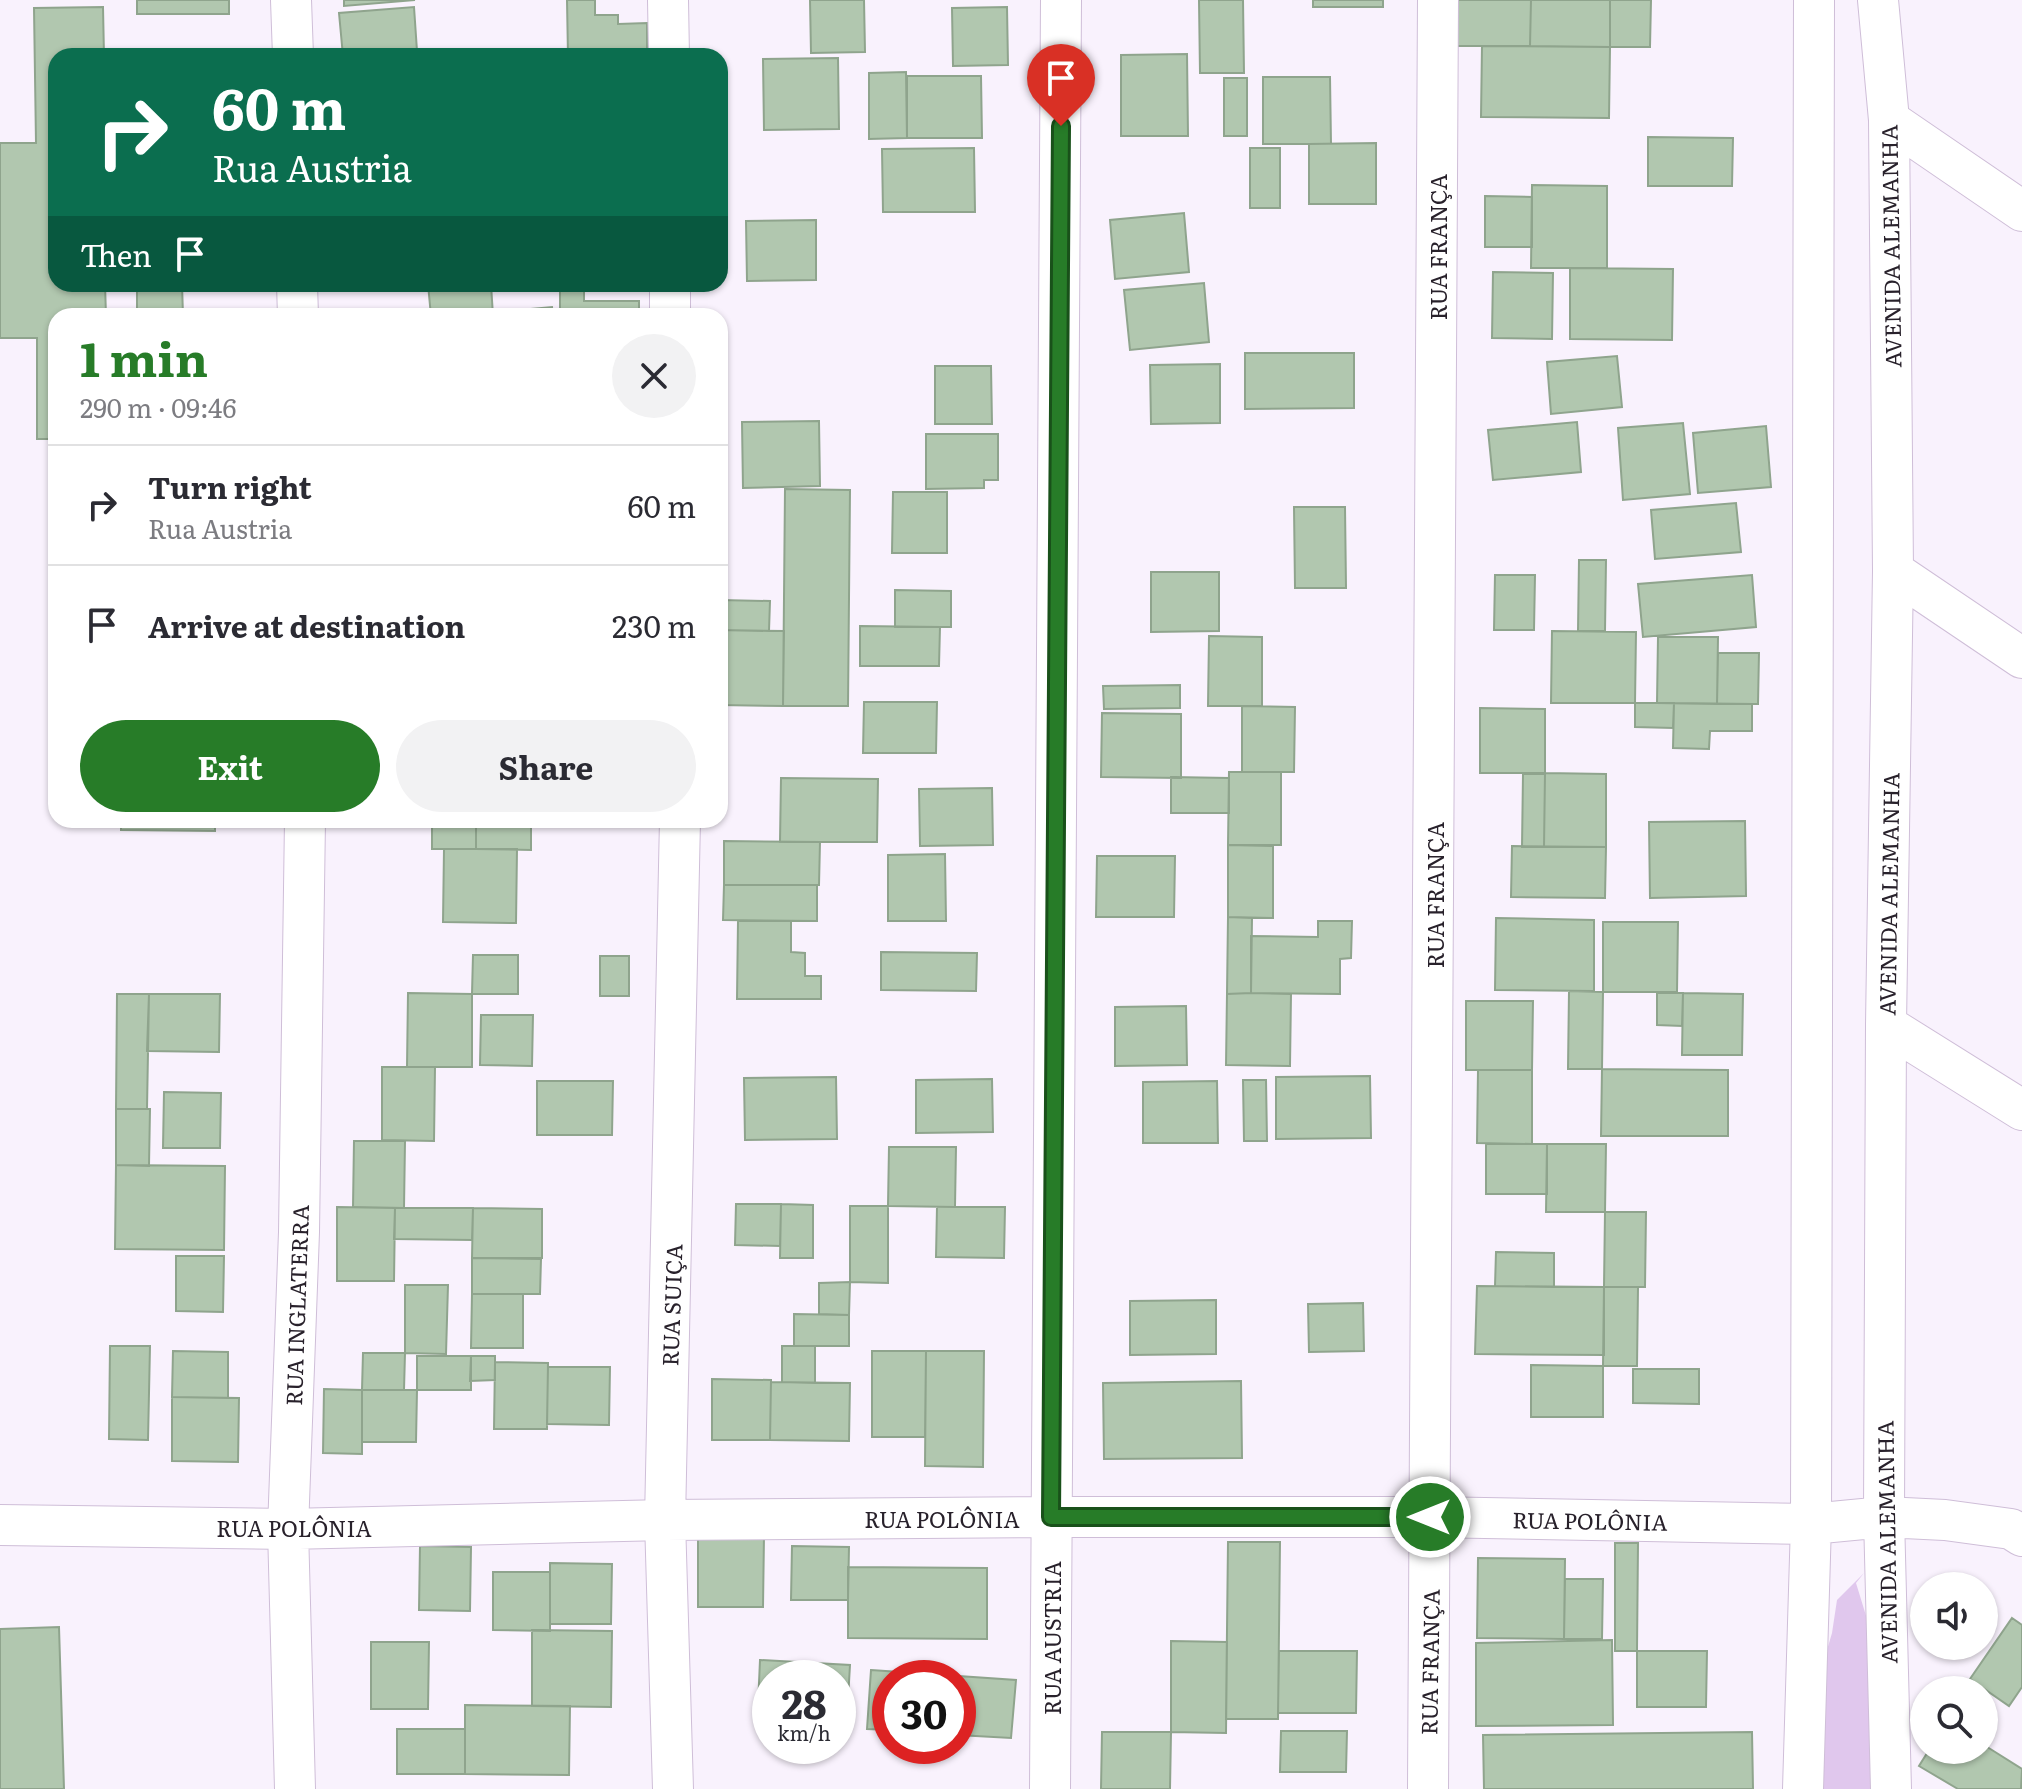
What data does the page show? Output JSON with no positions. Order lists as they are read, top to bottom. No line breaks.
{"streets":{"street":["AVENIDA ALEMANHA","RUA FRANÇA","RUA INGLATERRA","RUA SUIÇA","RUA POLÔNIA","RUA AUSTRIA"]},"crossings":[["AVENIDA ALEMANHA","RUA POLÔNIA"],["RUA FRANÇA","RUA POLÔNIA"],["RUA INGLATERRA","RUA POLÔNIA"],["RUA SUIÇA","RUA POLÔNIA"],["RUA POLÔNIA","RUA AUSTRIA"]],"page":{"turn":["60 m","Rua Austria"],"then":"Then","heading":["1 min","290 m · 09:46"],"list":[{"name":"Turn right","note":"Rua Austria","value":"60 m"},{"name":"Arrive at destination","value":"230 m"}],"buttons":["Exit","Share"],"speed":"28 km/h","limit":"30"}}
